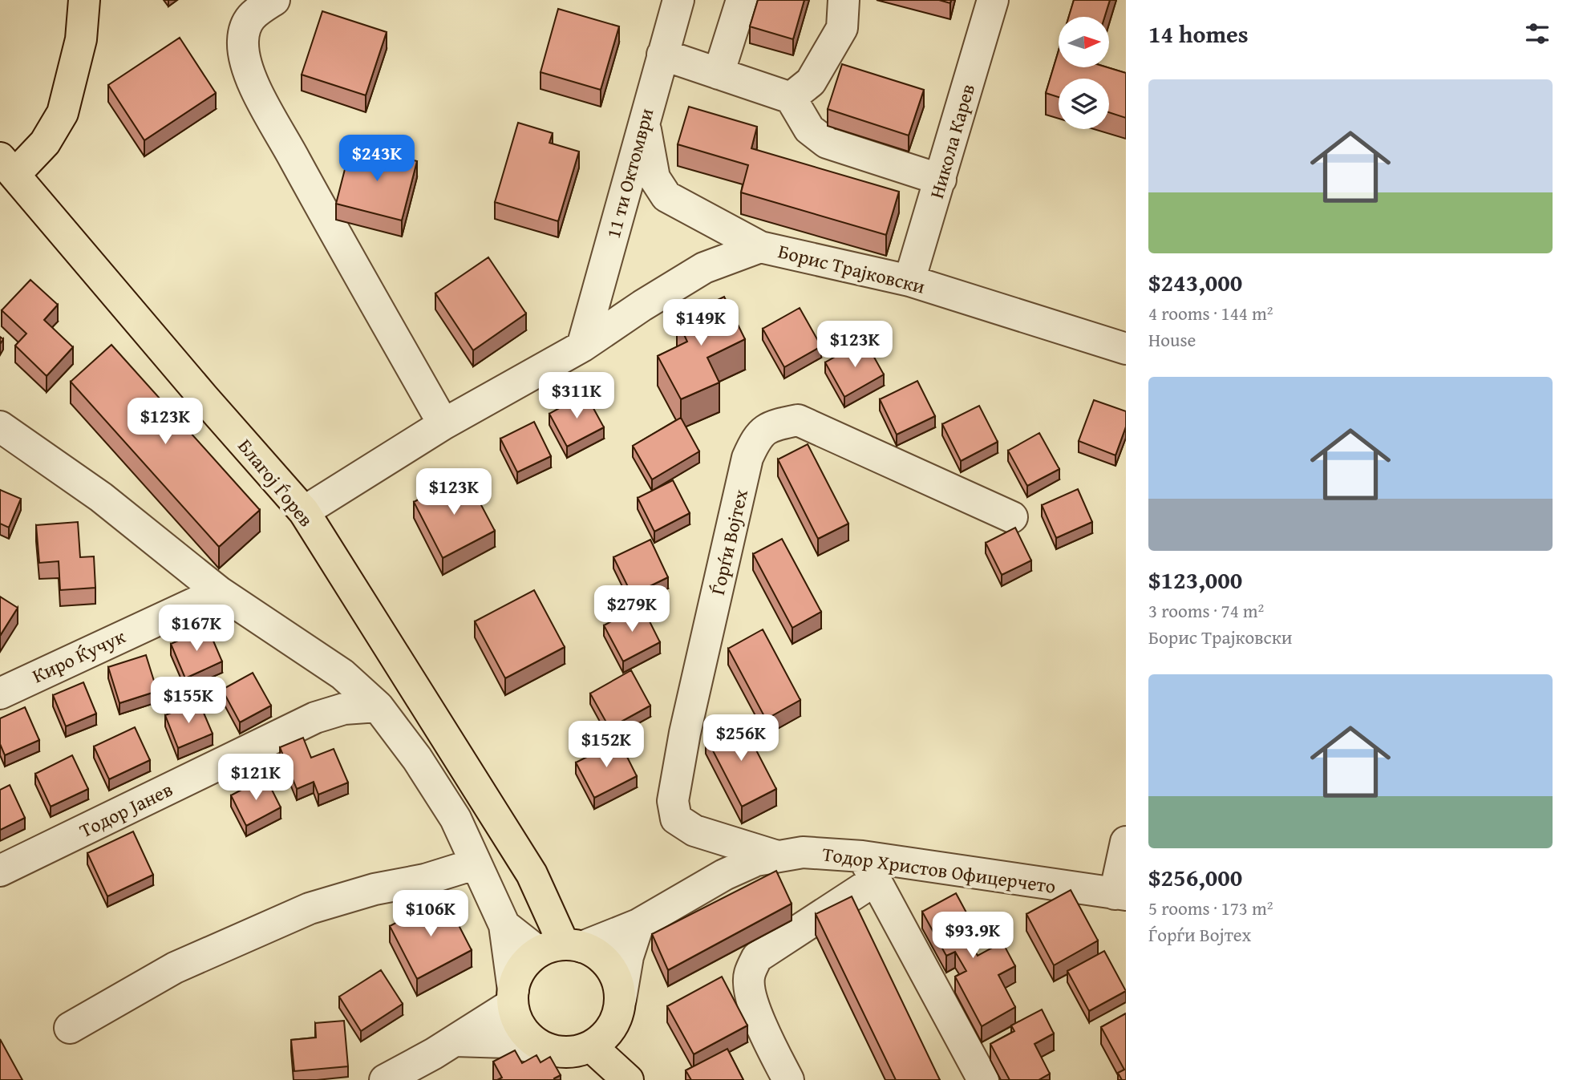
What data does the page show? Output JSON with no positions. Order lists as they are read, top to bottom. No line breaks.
{"streets":{"main road":["Благој Ѓорев"],"street":["Никола Карев","11 ти Октомври","Борис Трајковски","Ѓорѓи Војтех","Киро Ќучук","Тодор Јанев","Тодор Христов Офицерчето"]},"crossings":[["Никола Карев","Борис Трајковски"],["11 ти Октомври","Борис Трајковски"],["Борис Трајковски","Благој Ѓорев"],["Благој Ѓорев","Тодор Христов Офицерчето"],["Ѓорѓи Војтех","Тодор Христов Офицерчето"]],"north":"right","page":{"heading":"14 homes","list":[{"name":"$243,000","note":"4 rooms · 144 m² · House"},{"name":"$123,000","note":"3 rooms · 74 m² · Борис Трајковски"},{"name":"$256,000","note":"5 rooms · 173 m² · Ѓорѓи Војтех"}],"price":["$243K","$149K","$123K","$311K","$123K","$123K","$279K","$167K","$155K","$256K","$152K","$121K","$106K","$93.9K"]}}
